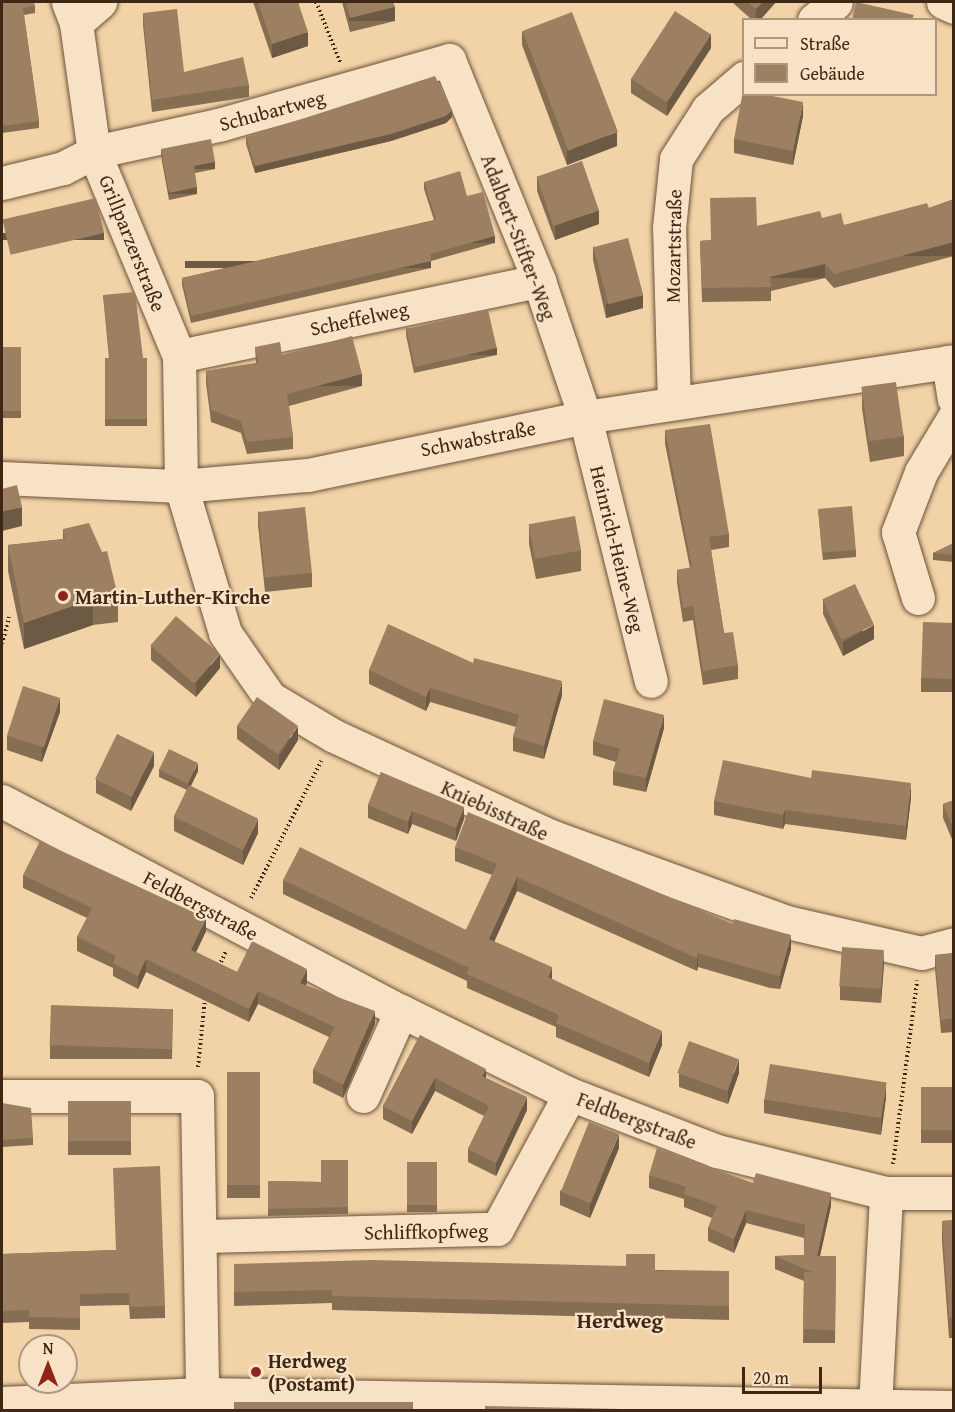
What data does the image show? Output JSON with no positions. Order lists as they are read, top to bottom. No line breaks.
{"streets":{"street":["Schubartweg","Adalbert-Stifter-Weg","Grillparzerstraße","Mozartstraße","Scheffelweg","Schwabstraße","Heinrich-Heine-Weg","Kniebisstraße","Feldbergstraße","Schliffkopfweg"]},"crossings":[["Schubartweg","Adalbert-Stifter-Weg"],["Schubartweg","Grillparzerstraße"],["Adalbert-Stifter-Weg","Scheffelweg"],["Adalbert-Stifter-Weg","Schwabstraße"],["Adalbert-Stifter-Weg","Heinrich-Heine-Weg"],["Grillparzerstraße","Scheffelweg"],["Grillparzerstraße","Schwabstraße"],["Grillparzerstraße","Kniebisstraße"],["Mozartstraße","Schwabstraße"],["Schwabstraße","Heinrich-Heine-Weg"],["Schwabstraße","Kniebisstraße"],["Feldbergstraße","Schliffkopfweg"]],"districts":["Herdweg"],"places":["Martin-Luther-Kirche","Herdweg (Postamt)"],"legend":["Straße","Gebäude"],"scale_bar":"20 m","north":"top"}
